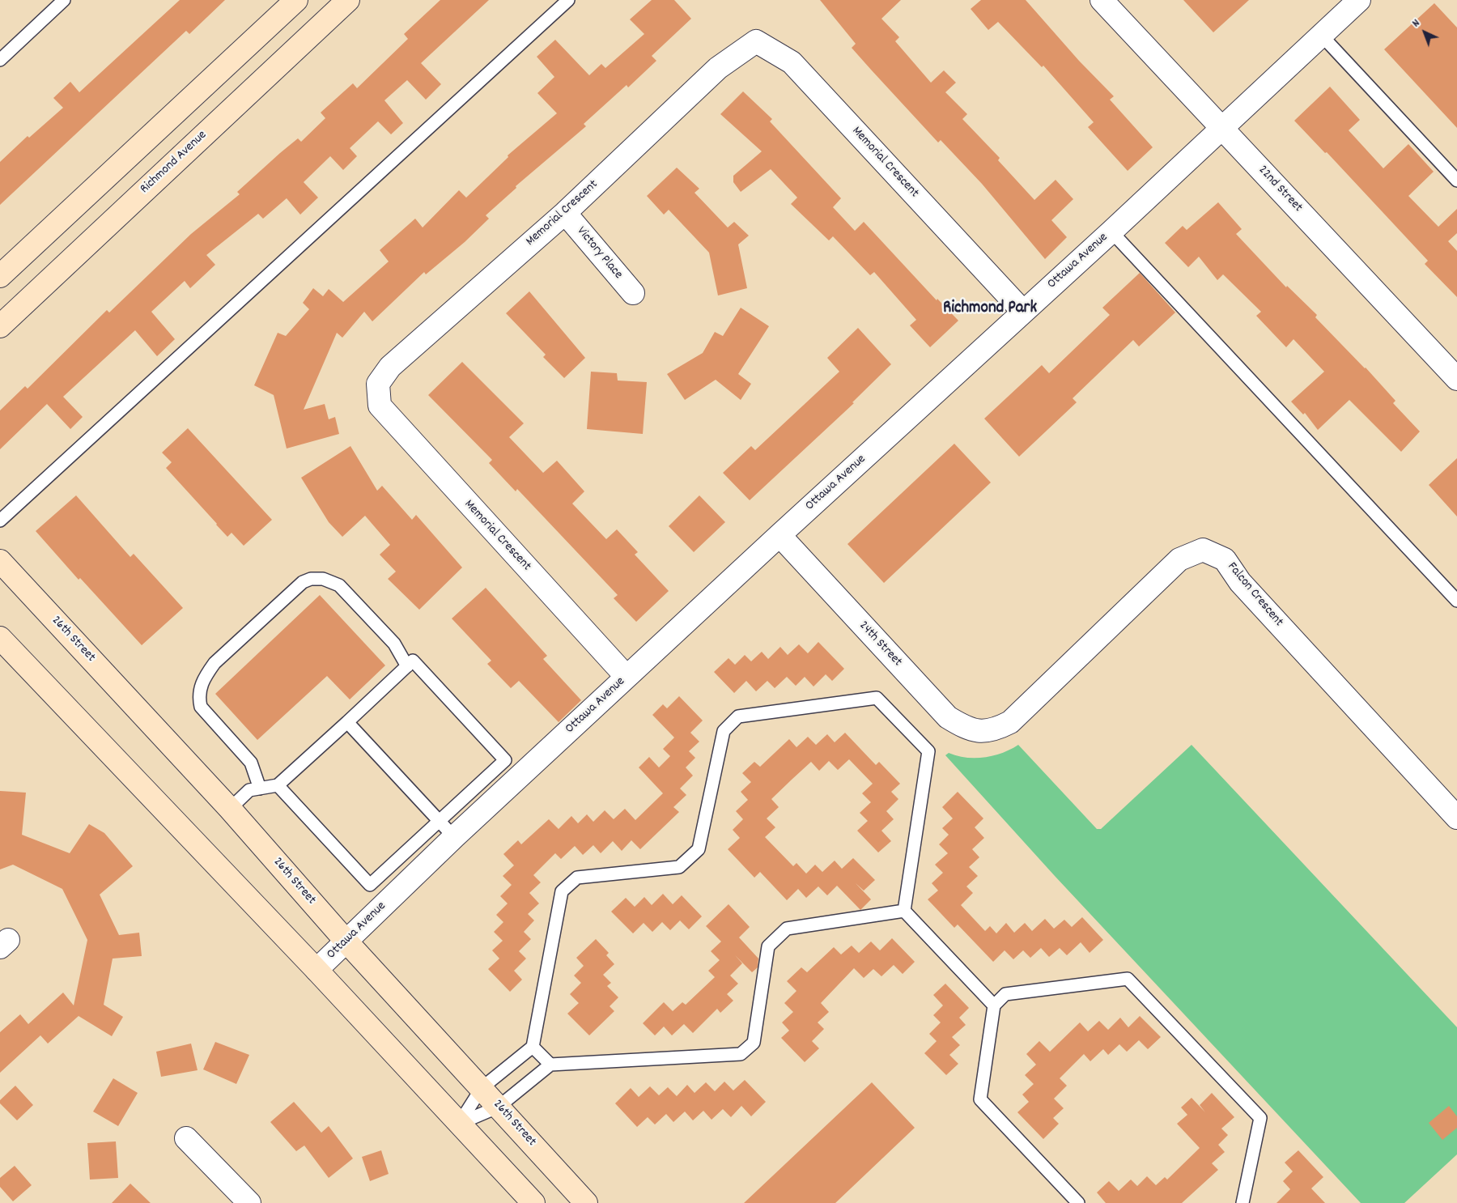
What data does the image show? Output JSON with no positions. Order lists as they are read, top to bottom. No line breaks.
{"streets":{"street":["Richmond Avenue","Memorial Crescent","22nd Street","Victory Place","Ottawa Avenue","Falcon Crescent","26th Street","24th Street"]},"crossings":[["Memorial Crescent","Victory Place"],["Memorial Crescent","Ottawa Avenue"],["22nd Street","Ottawa Avenue"],["Ottawa Avenue","26th Street"],["Ottawa Avenue","24th Street"],["Falcon Crescent","24th Street"]],"districts":["Richmond Park"],"north":"top left"}
